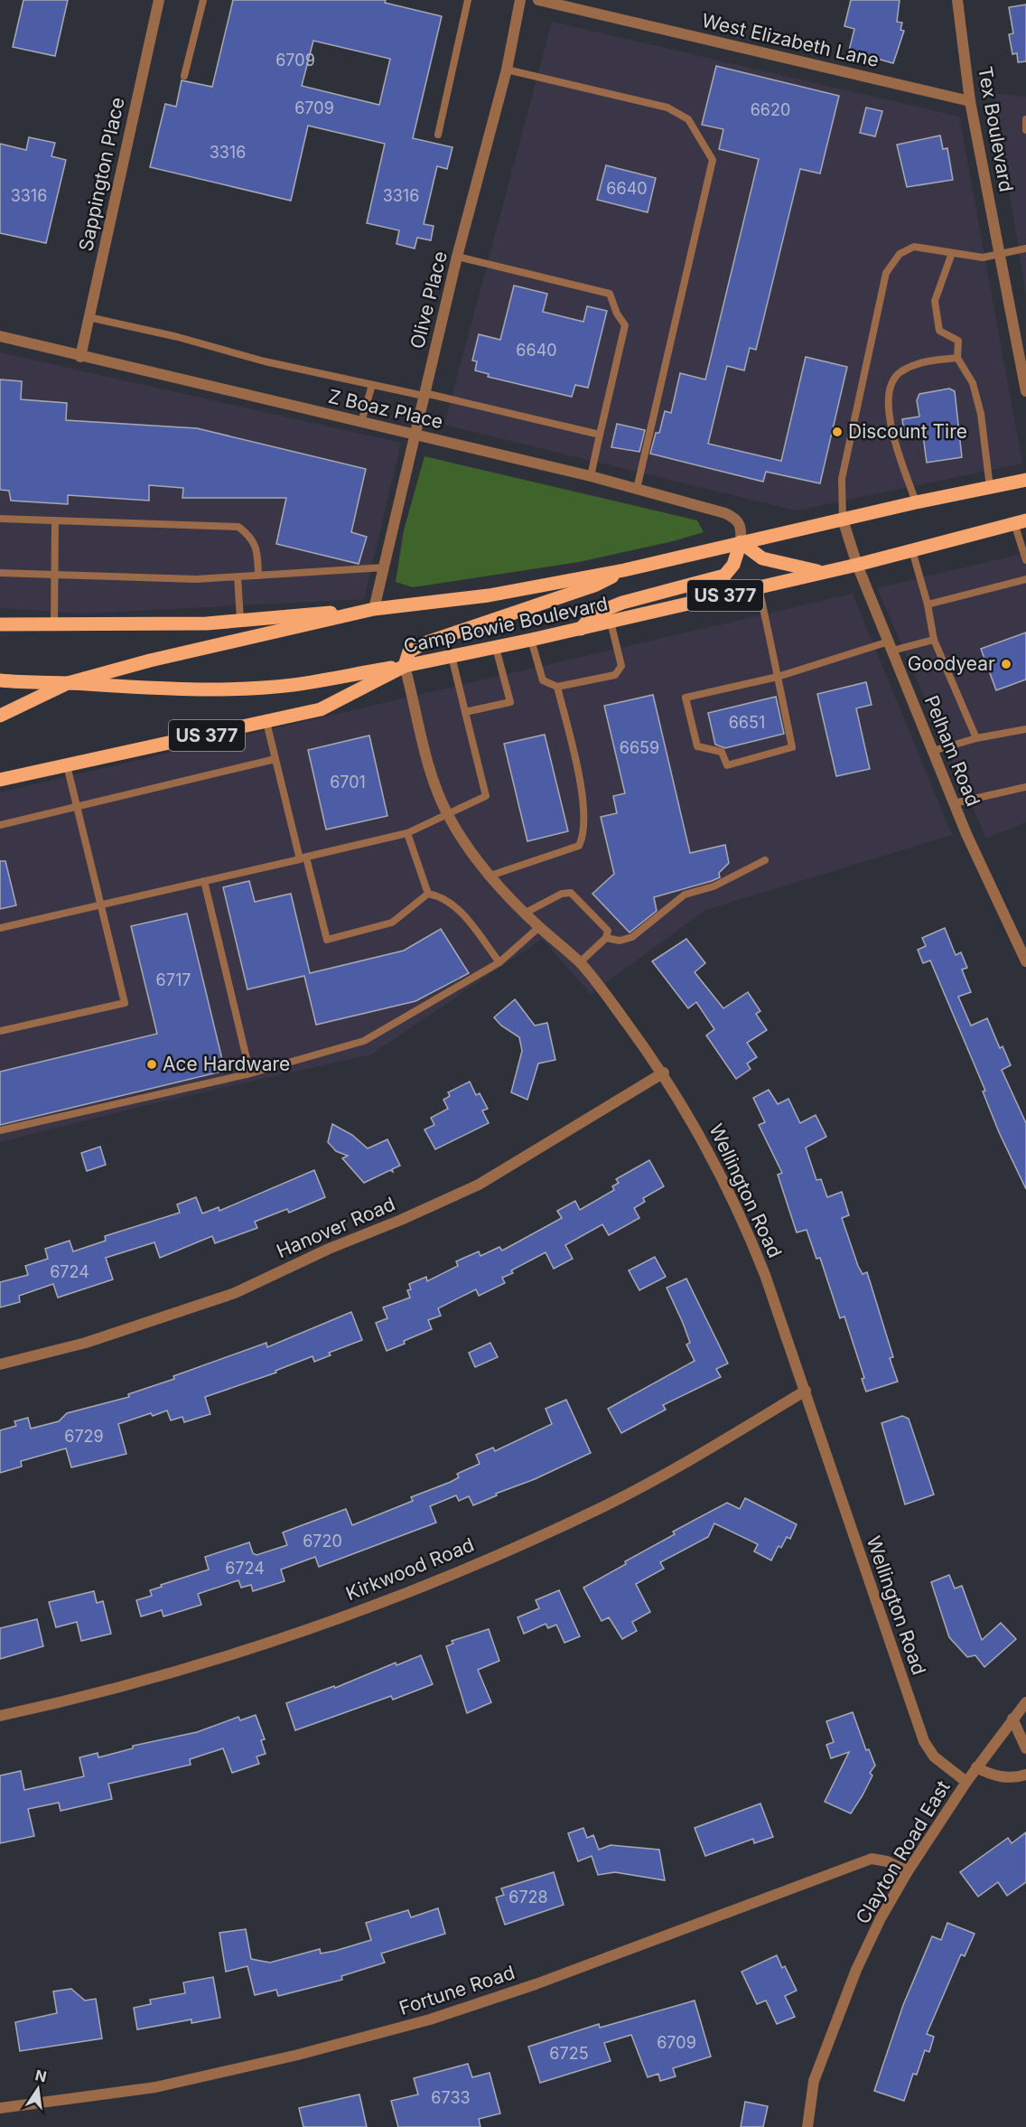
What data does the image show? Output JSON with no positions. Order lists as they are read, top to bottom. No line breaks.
{"streets":{"main road":["US 377","Camp Bowie Boulevard"],"street":["West Elizabeth Lane","Tex Boulevard","Sappington Place","Olive Place","Z Boaz Place","Pelham Road","Wellington Road","Hanover Road","Kirkwood Road","Clayton Road East","Fortune Road"]},"crossings":[["West Elizabeth Lane","Tex Boulevard"],["Sappington Place","Z Boaz Place"],["Olive Place","Z Boaz Place"],["Olive Place","Camp Bowie Boulevard"],["Z Boaz Place","Camp Bowie Boulevard"],["Camp Bowie Boulevard","Pelham Road"],["Camp Bowie Boulevard","Wellington Road"],["Wellington Road","Hanover Road"],["Wellington Road","Kirkwood Road"],["Wellington Road","Clayton Road East"],["Clayton Road East","Fortune Road"]],"places":["Discount Tire","Goodyear","Ace Hardware"],"house_numbers":["6709","6709","6620","3316","6640","3316","3316","6640","6651","6659","6701","6717","6724","6729","6720","6724","6728","6709","6725","6733"],"north":"top"}
